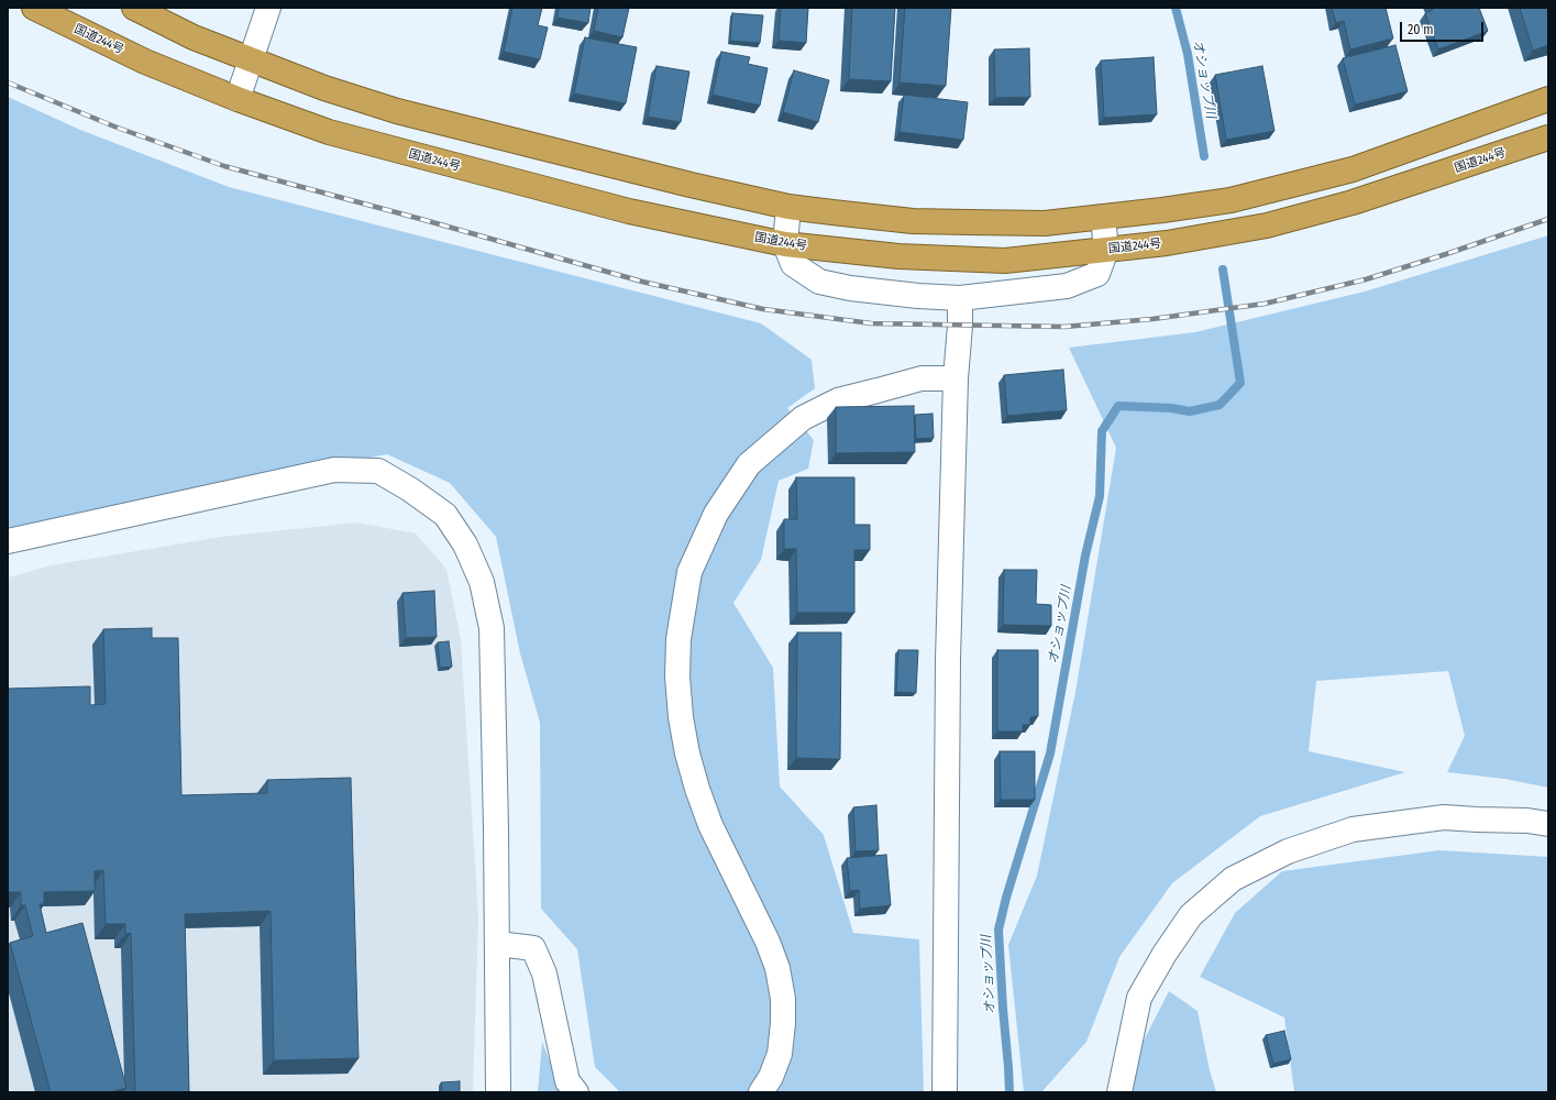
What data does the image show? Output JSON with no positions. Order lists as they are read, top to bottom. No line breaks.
{"streets":{"highway":["国道244号"]},"water":["オショップ川"],"scale_bar":"20 m"}
